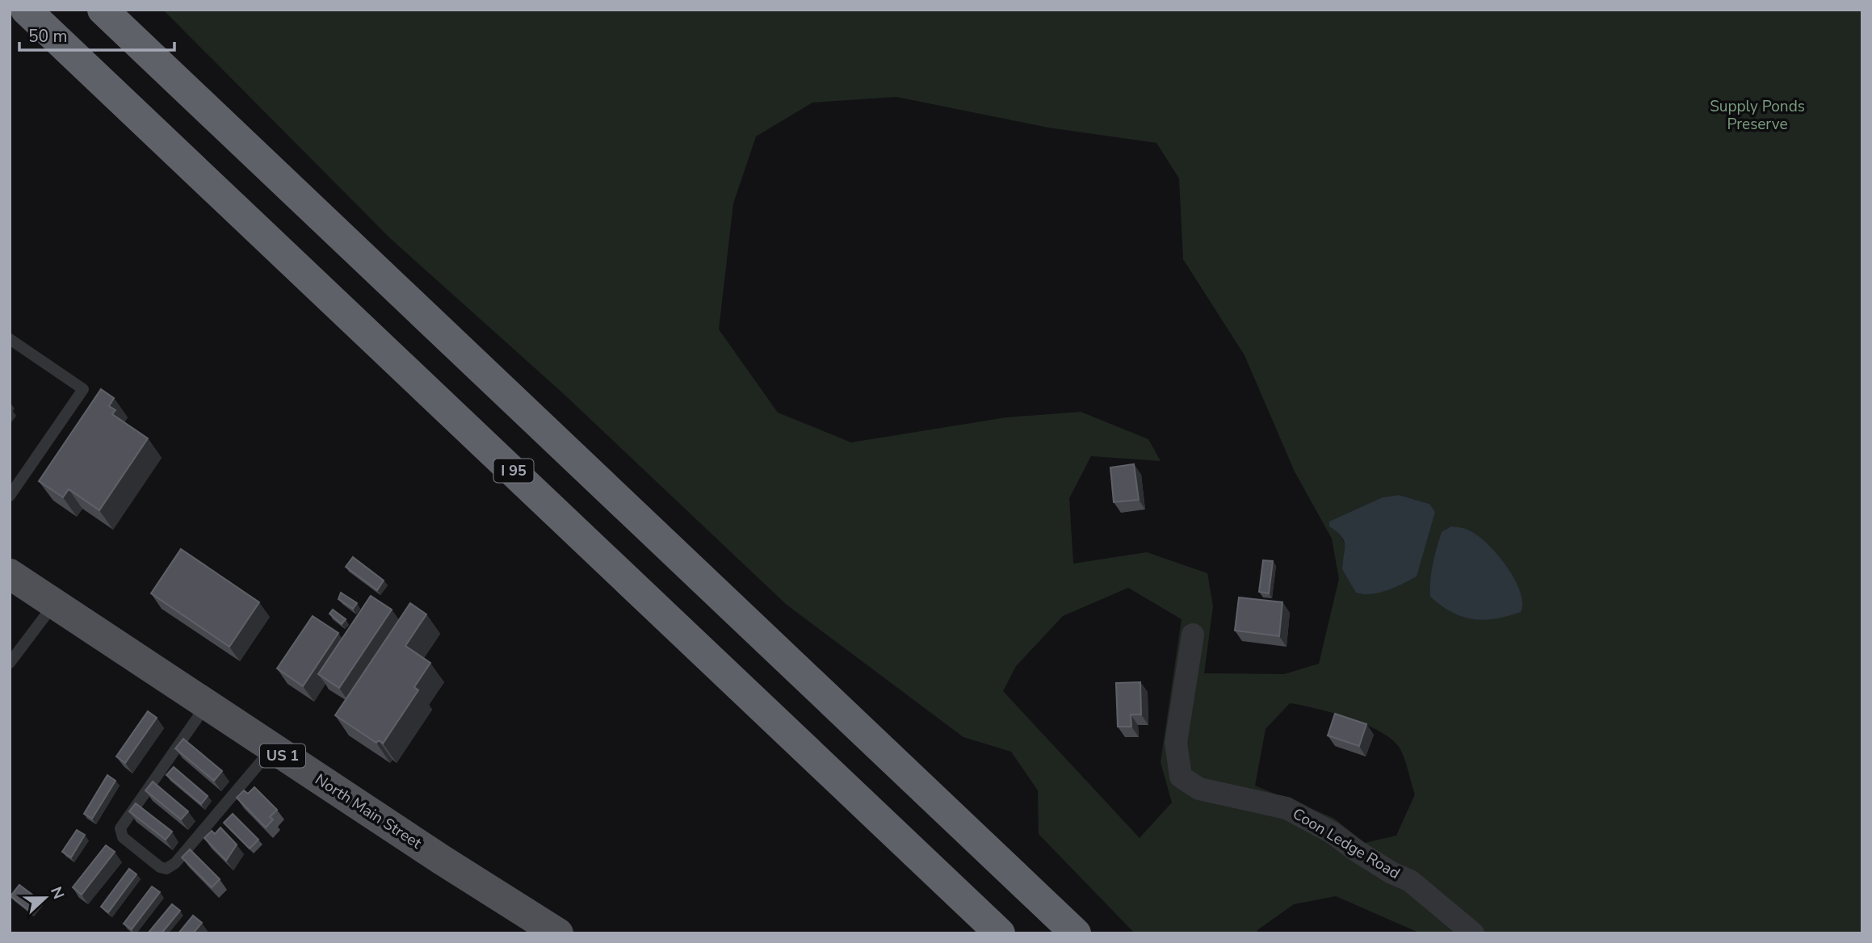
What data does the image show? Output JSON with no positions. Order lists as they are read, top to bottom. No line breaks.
{"streets":{"highway":["I 95"],"main road":["US 1","North Main Street"],"street":["Coon Ledge Road"]},"parks":["Supply Ponds Preserve"],"scale_bar":"50 m","north":"right"}
